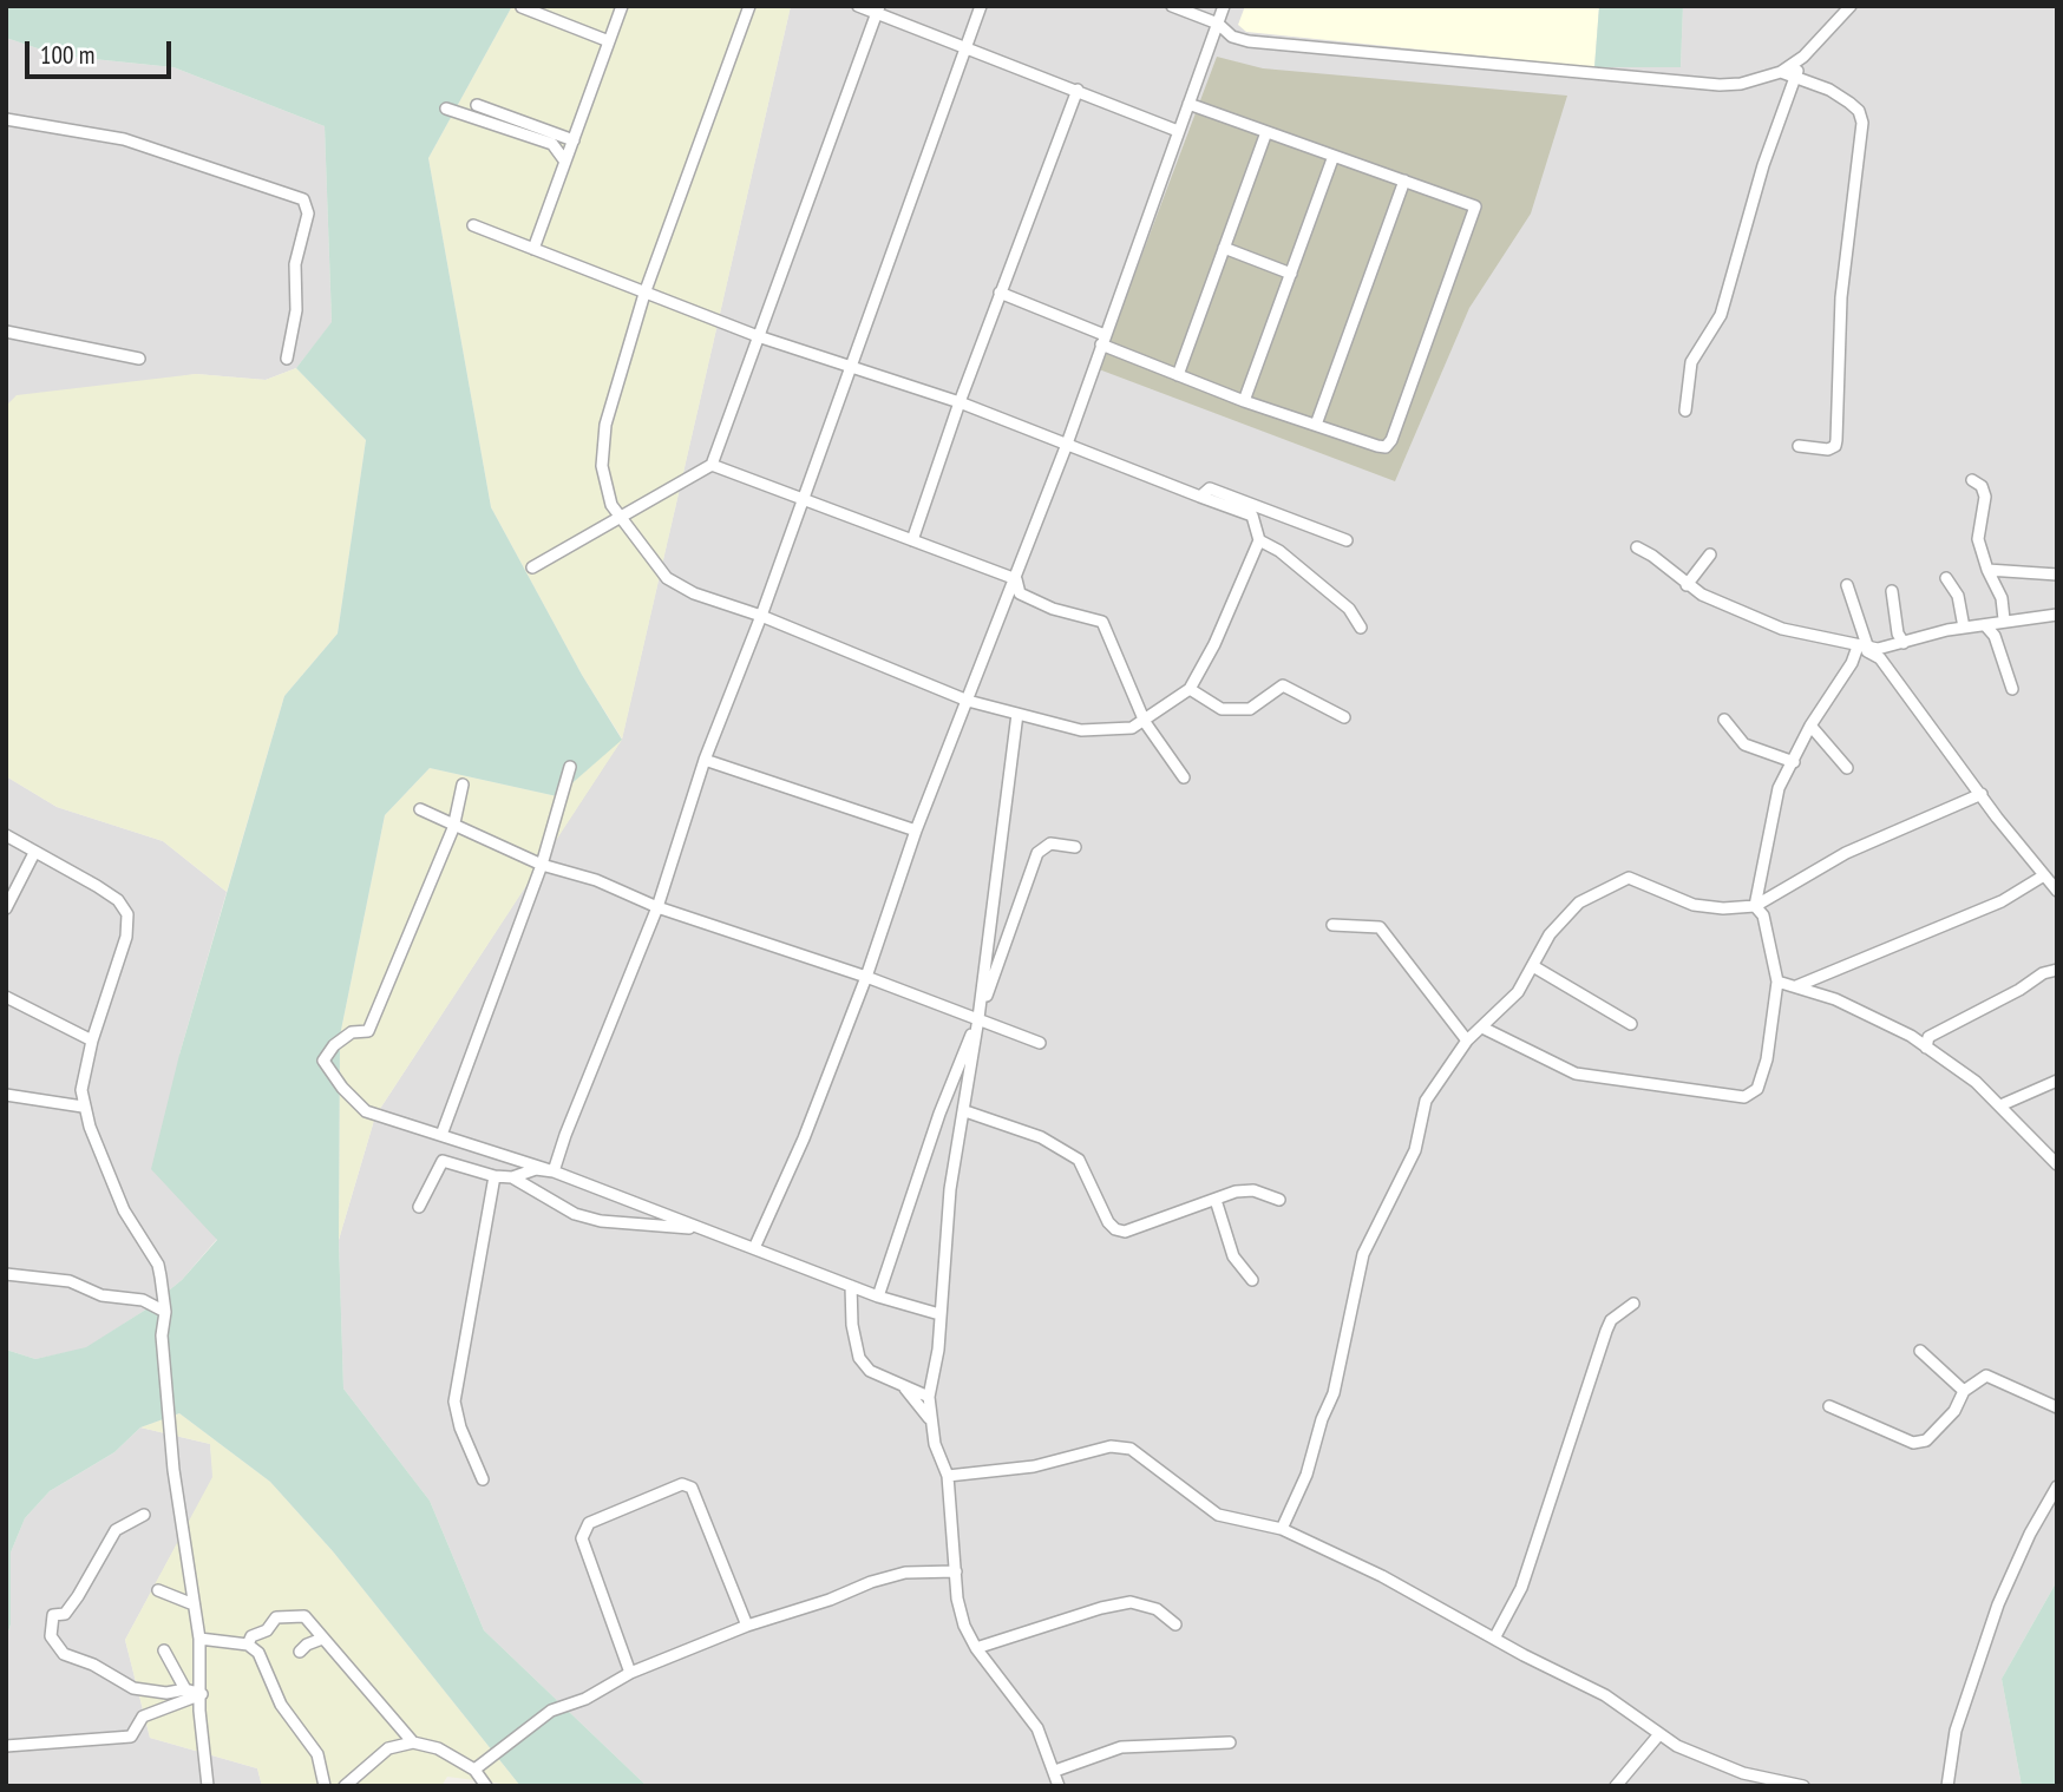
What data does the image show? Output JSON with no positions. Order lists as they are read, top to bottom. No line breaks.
{"scale_bar":"100 m"}
